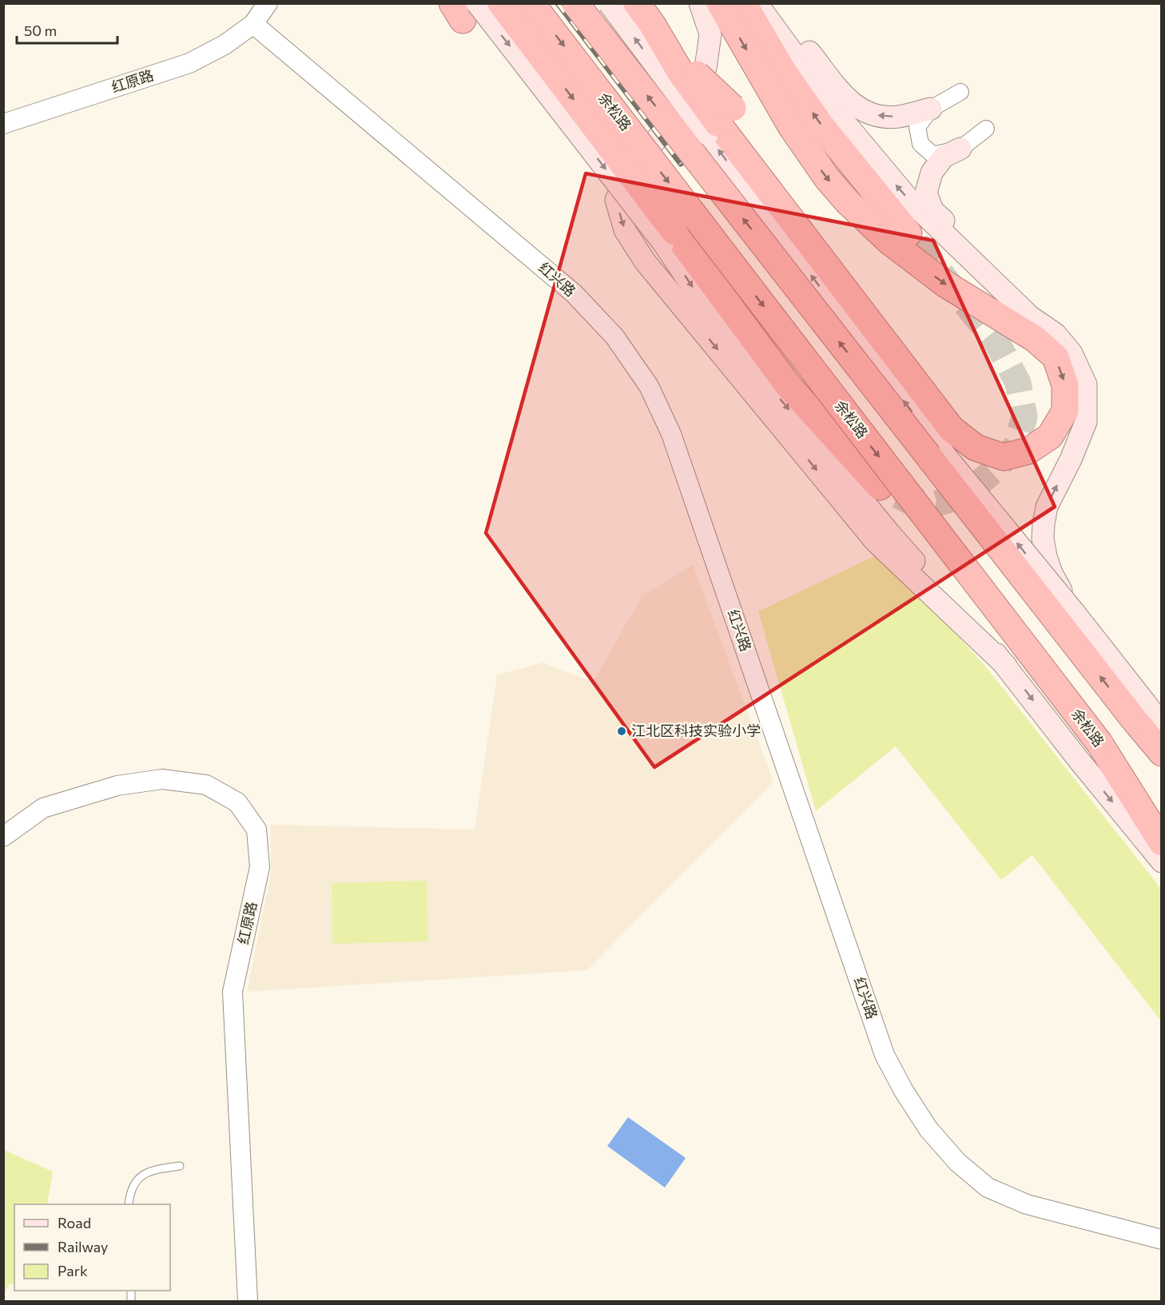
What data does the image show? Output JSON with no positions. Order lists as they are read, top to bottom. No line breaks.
{"streets":{"highway":["余松路"],"street":["红原路","红兴路"]},"crossings":[["红原路","红兴路"]],"places":["江北区科技实验小学"],"legend":["Road","Railway","Park"],"scale_bar":"50 m"}
